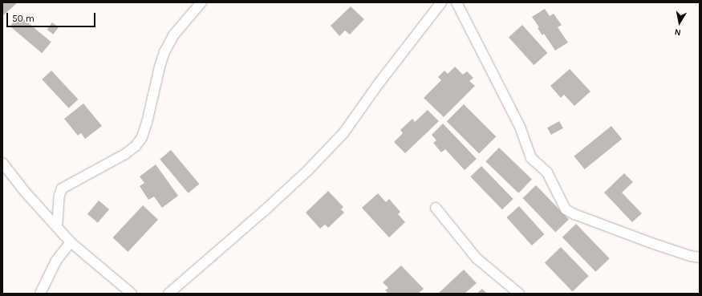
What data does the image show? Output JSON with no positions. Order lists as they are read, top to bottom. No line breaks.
{"scale_bar":"50 m","north":"bottom"}
